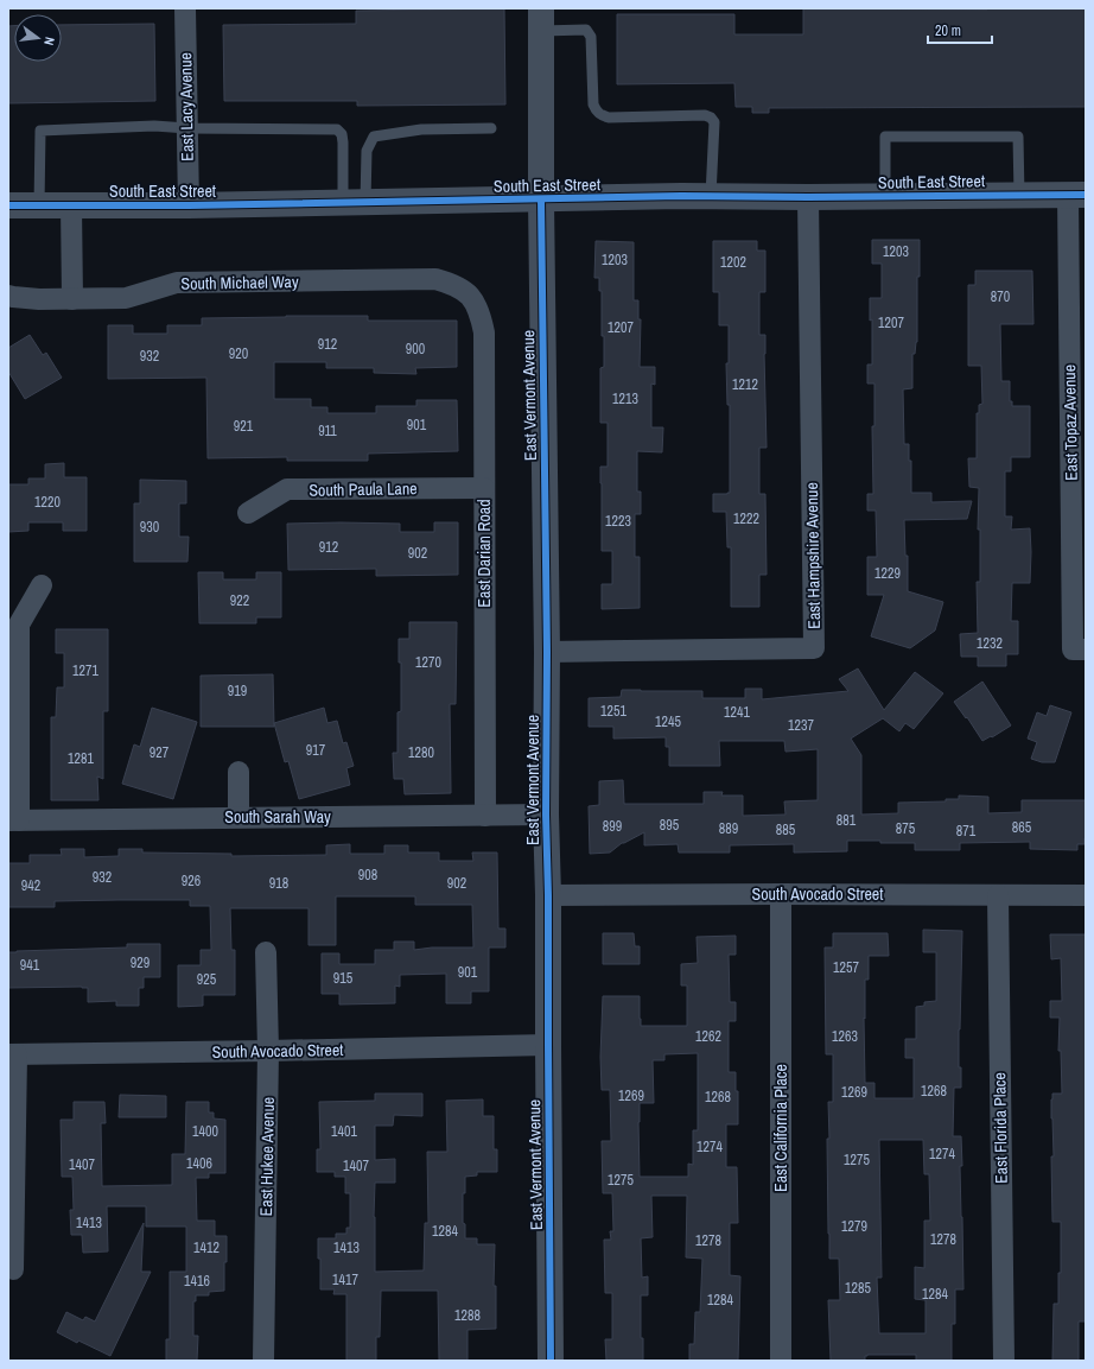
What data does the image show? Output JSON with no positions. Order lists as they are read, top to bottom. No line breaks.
{"streets":{"street":["East Lacy Avenue","South East Street","South Michael Way","East Vermont Avenue","East Topaz Avenue","South Paula Lane","East Darian Road","East Hampshire Avenue","South Sarah Way","South Avocado Street","East California Place","East Florida Place","East Hukee Avenue"]},"crossings":[["East Lacy Avenue","South East Street"],["South East Street","East Vermont Avenue"],["South East Street","East Topaz Avenue"],["South East Street","East Hampshire Avenue"],["South Michael Way","East Darian Road"],["East Vermont Avenue","East Hampshire Avenue"],["East Vermont Avenue","South Sarah Way"],["East Vermont Avenue","South Avocado Street"],["South Paula Lane","East Darian Road"],["East Darian Road","South Sarah Way"],["South Avocado Street","East California Place"],["South Avocado Street","East Florida Place"],["South Avocado Street","East Hukee Avenue"]],"house_numbers":["1203","1203","1202","870","1207","1207","912","900","920","932","1212","1213","901","921","911","1220","1222","1223","930","912","902","1229","922","1232","1270","1271","919","1251","1241","1245","1237","917","927","1280","1281","881","895","899","865","889","875","885","871","908","932","926","918","902","942","929","941","1257","901","915","925","1262","1263","1268","1269","1269","1268","1400","1401","1274","1274","1275","1406","1407","1407","1275","1413","1279","1284","1278","1278","1412","1413","1417","1416","1285","1284","1284","1288"],"scale_bar":"20 m","north":"right"}
